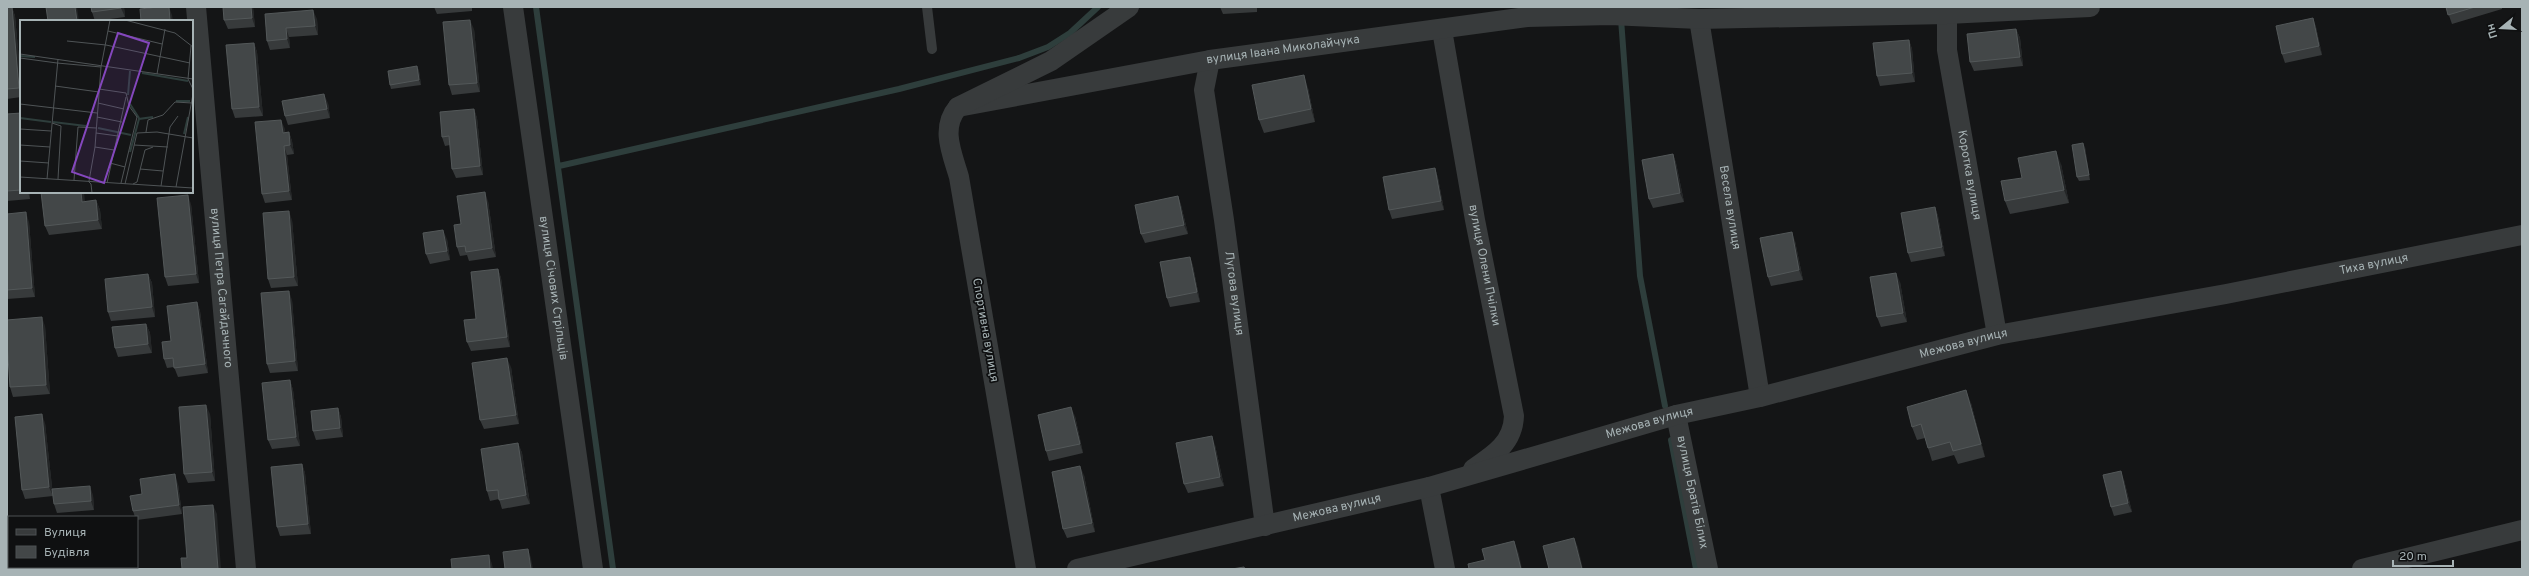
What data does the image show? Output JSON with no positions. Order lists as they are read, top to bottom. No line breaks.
{"streets":{"street":["вулиця Івана Миколайчука","Коротка вулиця","Весела вулиця","вулиця Олени Пчілки","Тиха вулиця","вулиця Петра Сагайдачного","вулиця Січових Стрільців","Лугова вулиця","Спортивна вулиця","Межова вулиця","вулиця Братів Білих"]},"crossings":[["вулиця Івана Миколайчука","Коротка вулиця"],["вулиця Івана Миколайчука","Весела вулиця"],["вулиця Івана Миколайчука","вулиця Олени Пчілки"],["вулиця Івана Миколайчука","Лугова вулиця"],["вулиця Івана Миколайчука","Спортивна вулиця"],["Коротка вулиця","Межова вулиця"],["Весела вулиця","Межова вулиця"],["вулиця Олени Пчілки","Межова вулиця"],["Тиха вулиця","Межова вулиця"],["Лугова вулиця","Межова вулиця"],["Межова вулиця","вулиця Братів Білих"]],"legend":["Вулиця","Будівля"],"scale_bar":"20 m","north":"left"}
